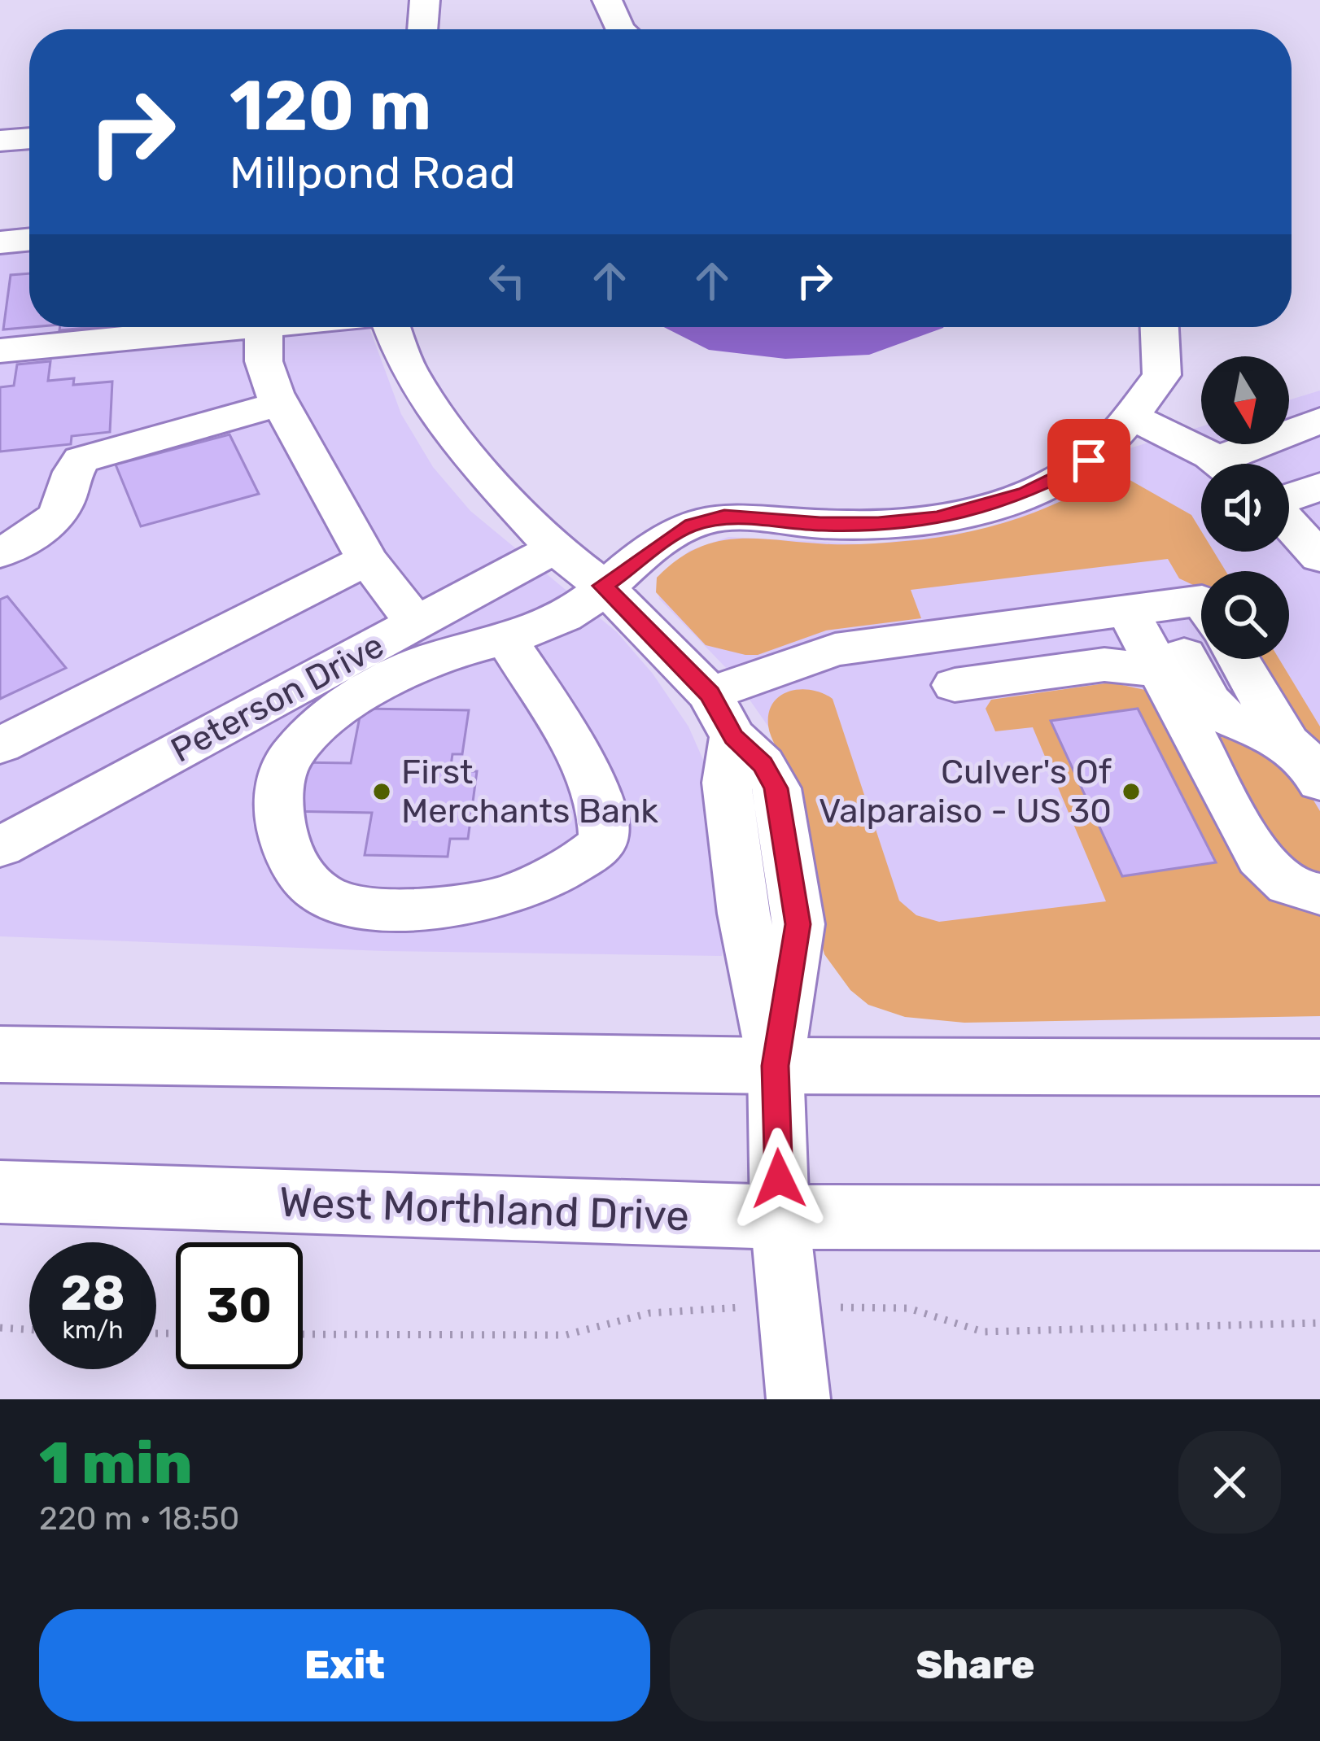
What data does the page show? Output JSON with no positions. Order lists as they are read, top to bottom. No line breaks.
{"streets":{"highway":["West Morthland Drive"],"street":["Peterson Drive"]},"places":["First Merchants Bank","Culver's Of Valparaiso - US 30"],"north":"bottom","page":{"turn":["120 m","Millpond Road"],"speed":"28 km/h","limit":"30","heading":["1 min","220 m · 18:50"],"buttons":["Exit","Share"]}}
